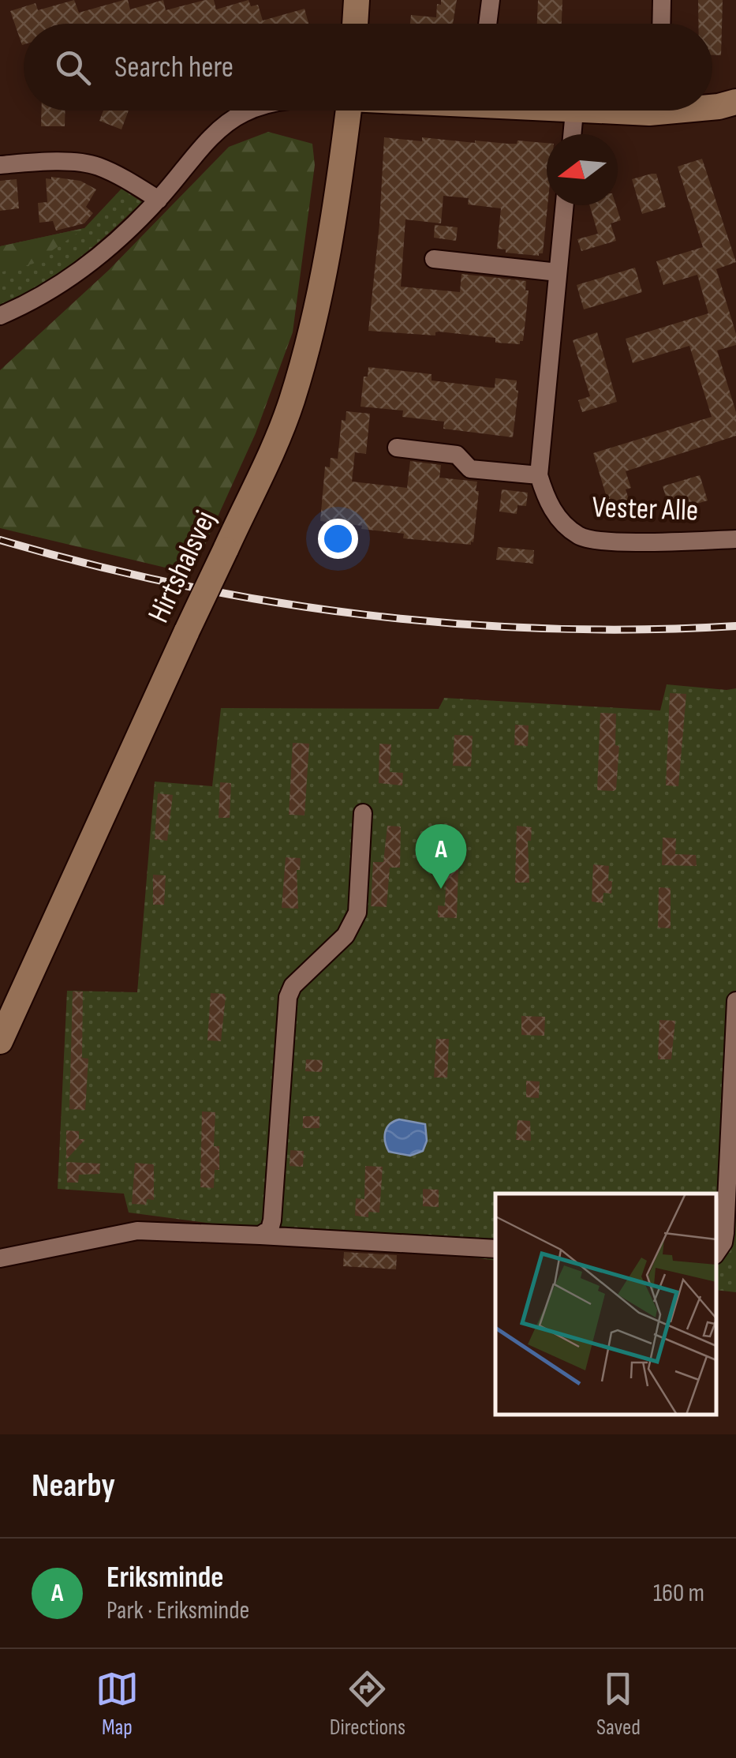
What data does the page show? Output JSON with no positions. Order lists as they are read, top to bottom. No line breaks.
{"streets":{"street":["Vester Alle","Hirtshalsvej"]},"north":"left","page":{"search":"Search here","pins":"A","heading":"Nearby","list":[{"mark":"A","name":"Eriksminde","note":"Park · Eriksminde","value":"160 m"}],"nav":["Map","Directions","Saved"]}}
